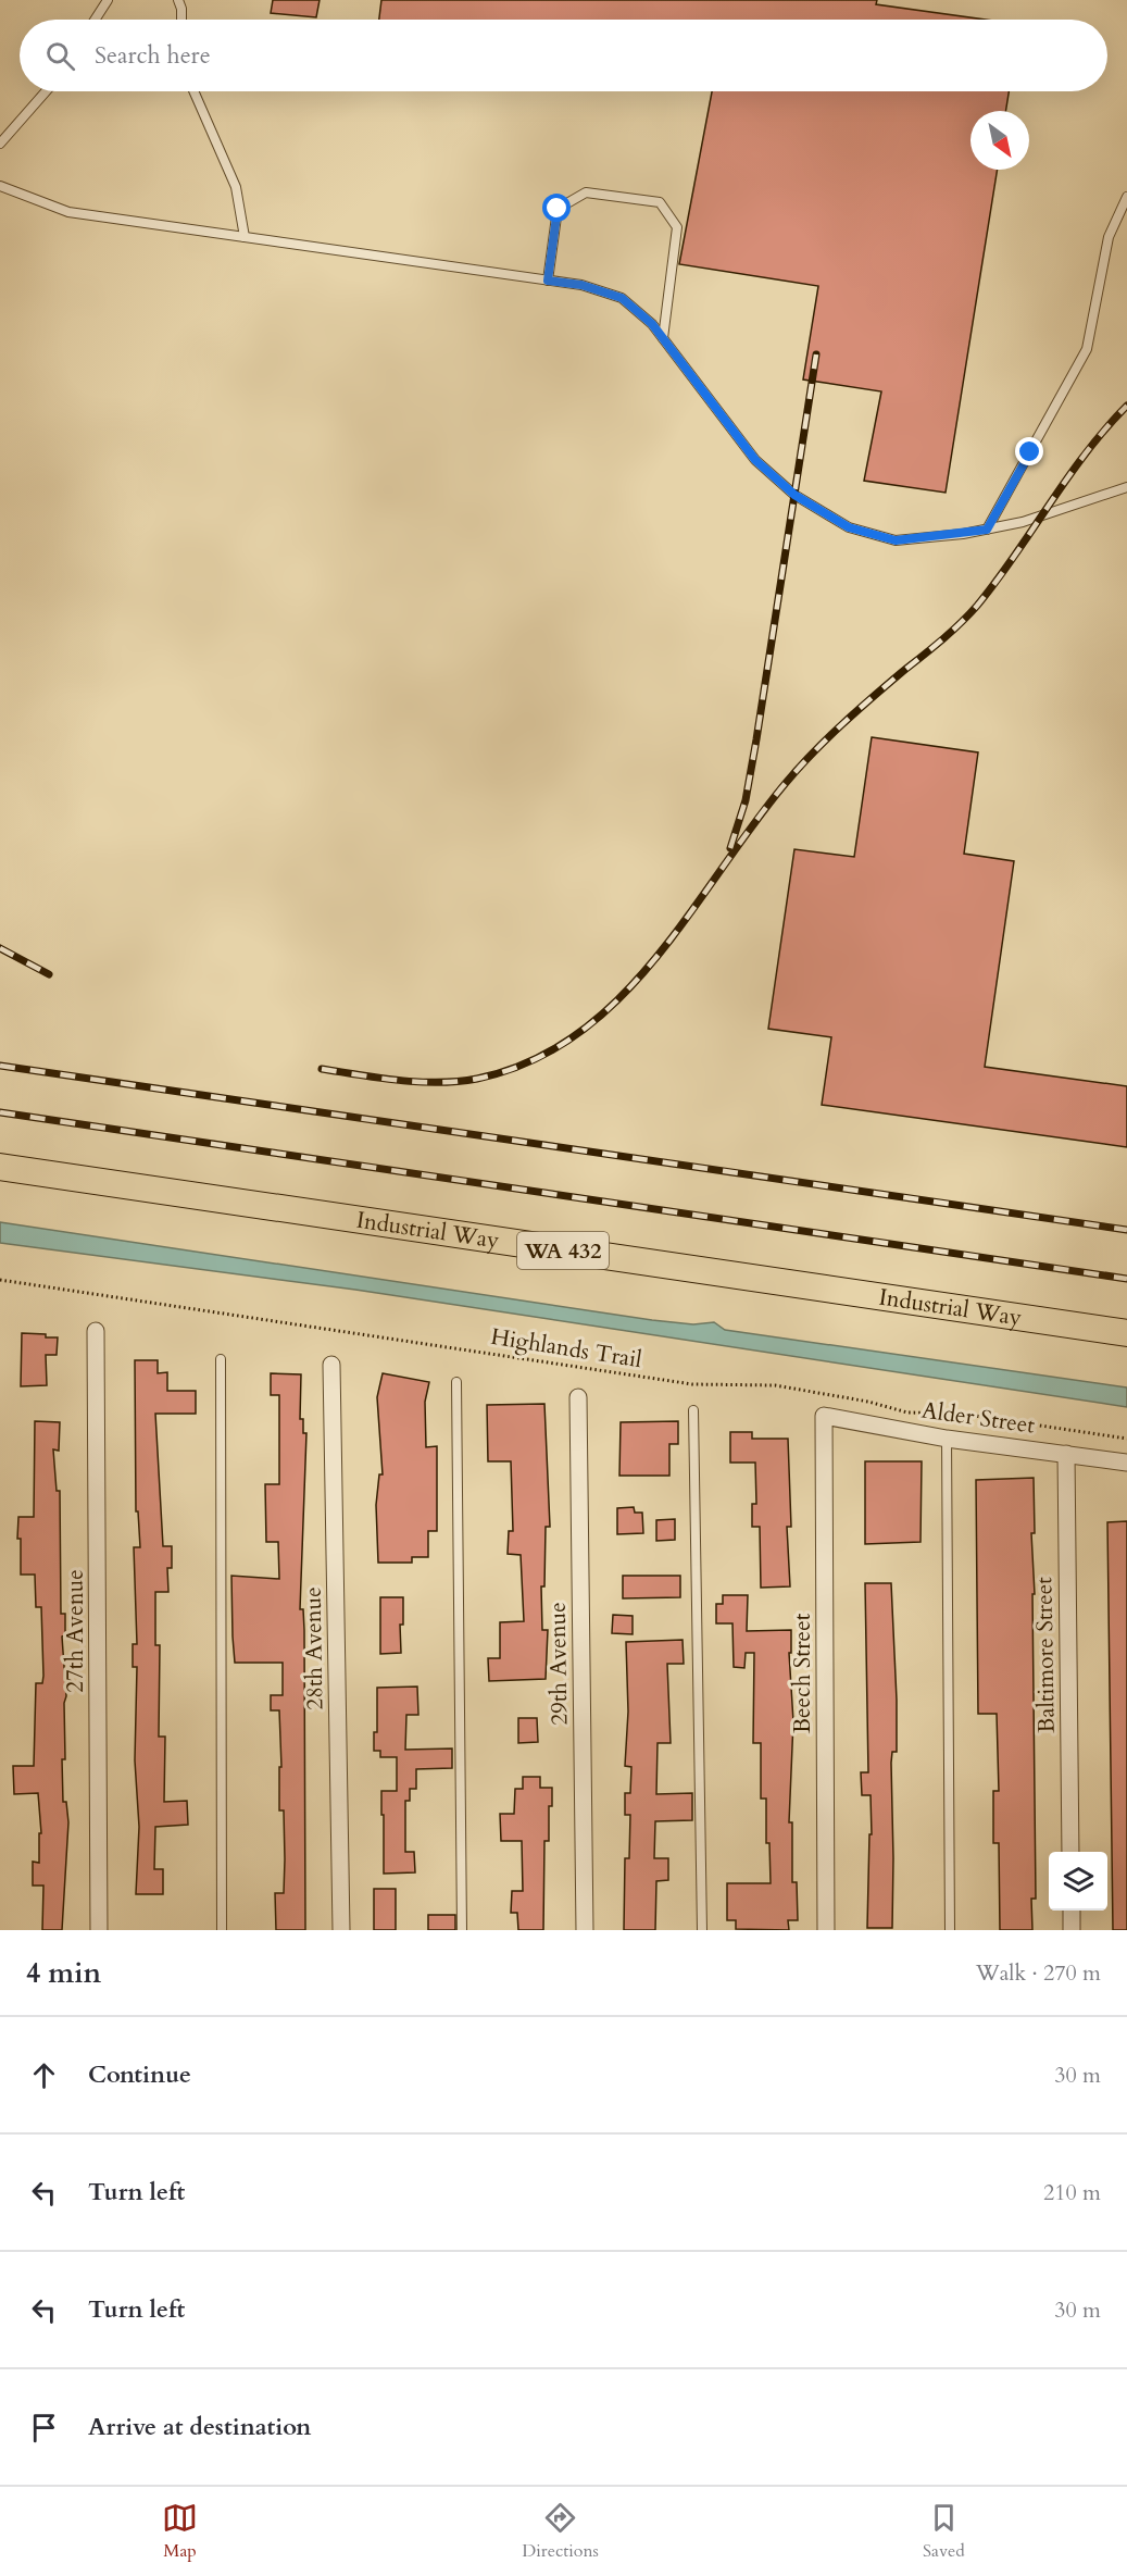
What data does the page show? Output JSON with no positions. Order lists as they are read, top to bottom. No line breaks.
{"streets":{"main road":["Industrial Way","WA 432"],"street":["Alder Street","27th Avenue","28th Avenue","Baltimore Street","29th Avenue","Beech Street"],"path":["Highlands Trail"]},"crossings":[["Alder Street","Baltimore Street"],["Alder Street","Beech Street"]],"north":"bottom right","page":{"search":"Search here","heading":["4 min","Walk · 270 m"],"list":[["Continue","30 m"],["Turn left","210 m"],["Turn left","30 m"],"Arrive at destination"],"nav":["Map","Directions","Saved"]}}
